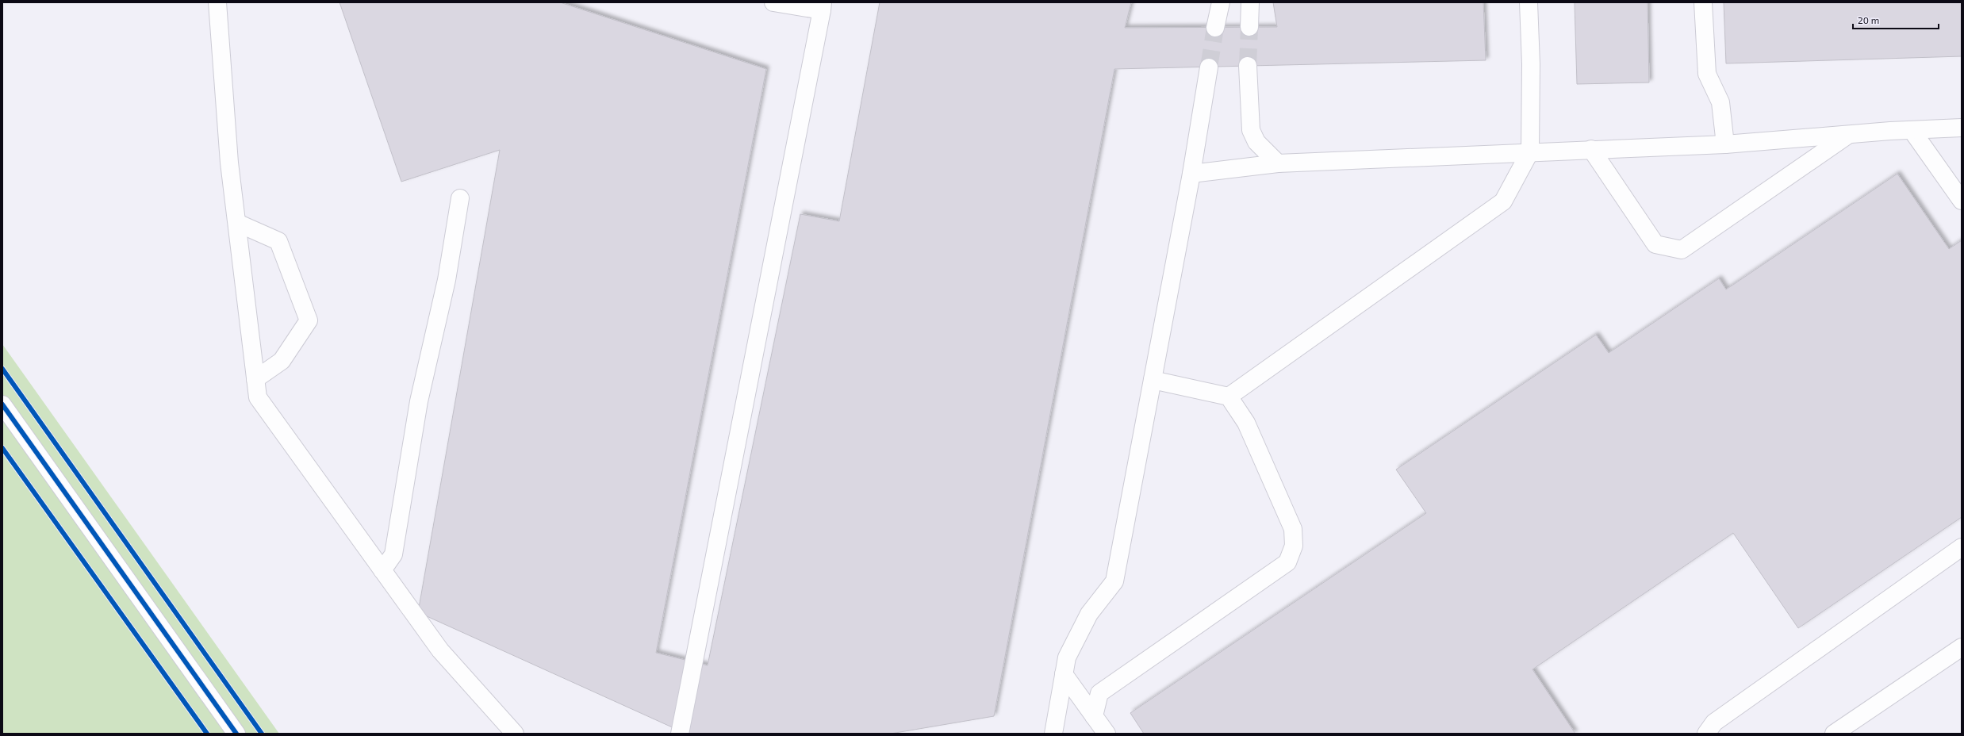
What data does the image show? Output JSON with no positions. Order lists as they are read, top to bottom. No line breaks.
{"scale_bar":"20 m"}
